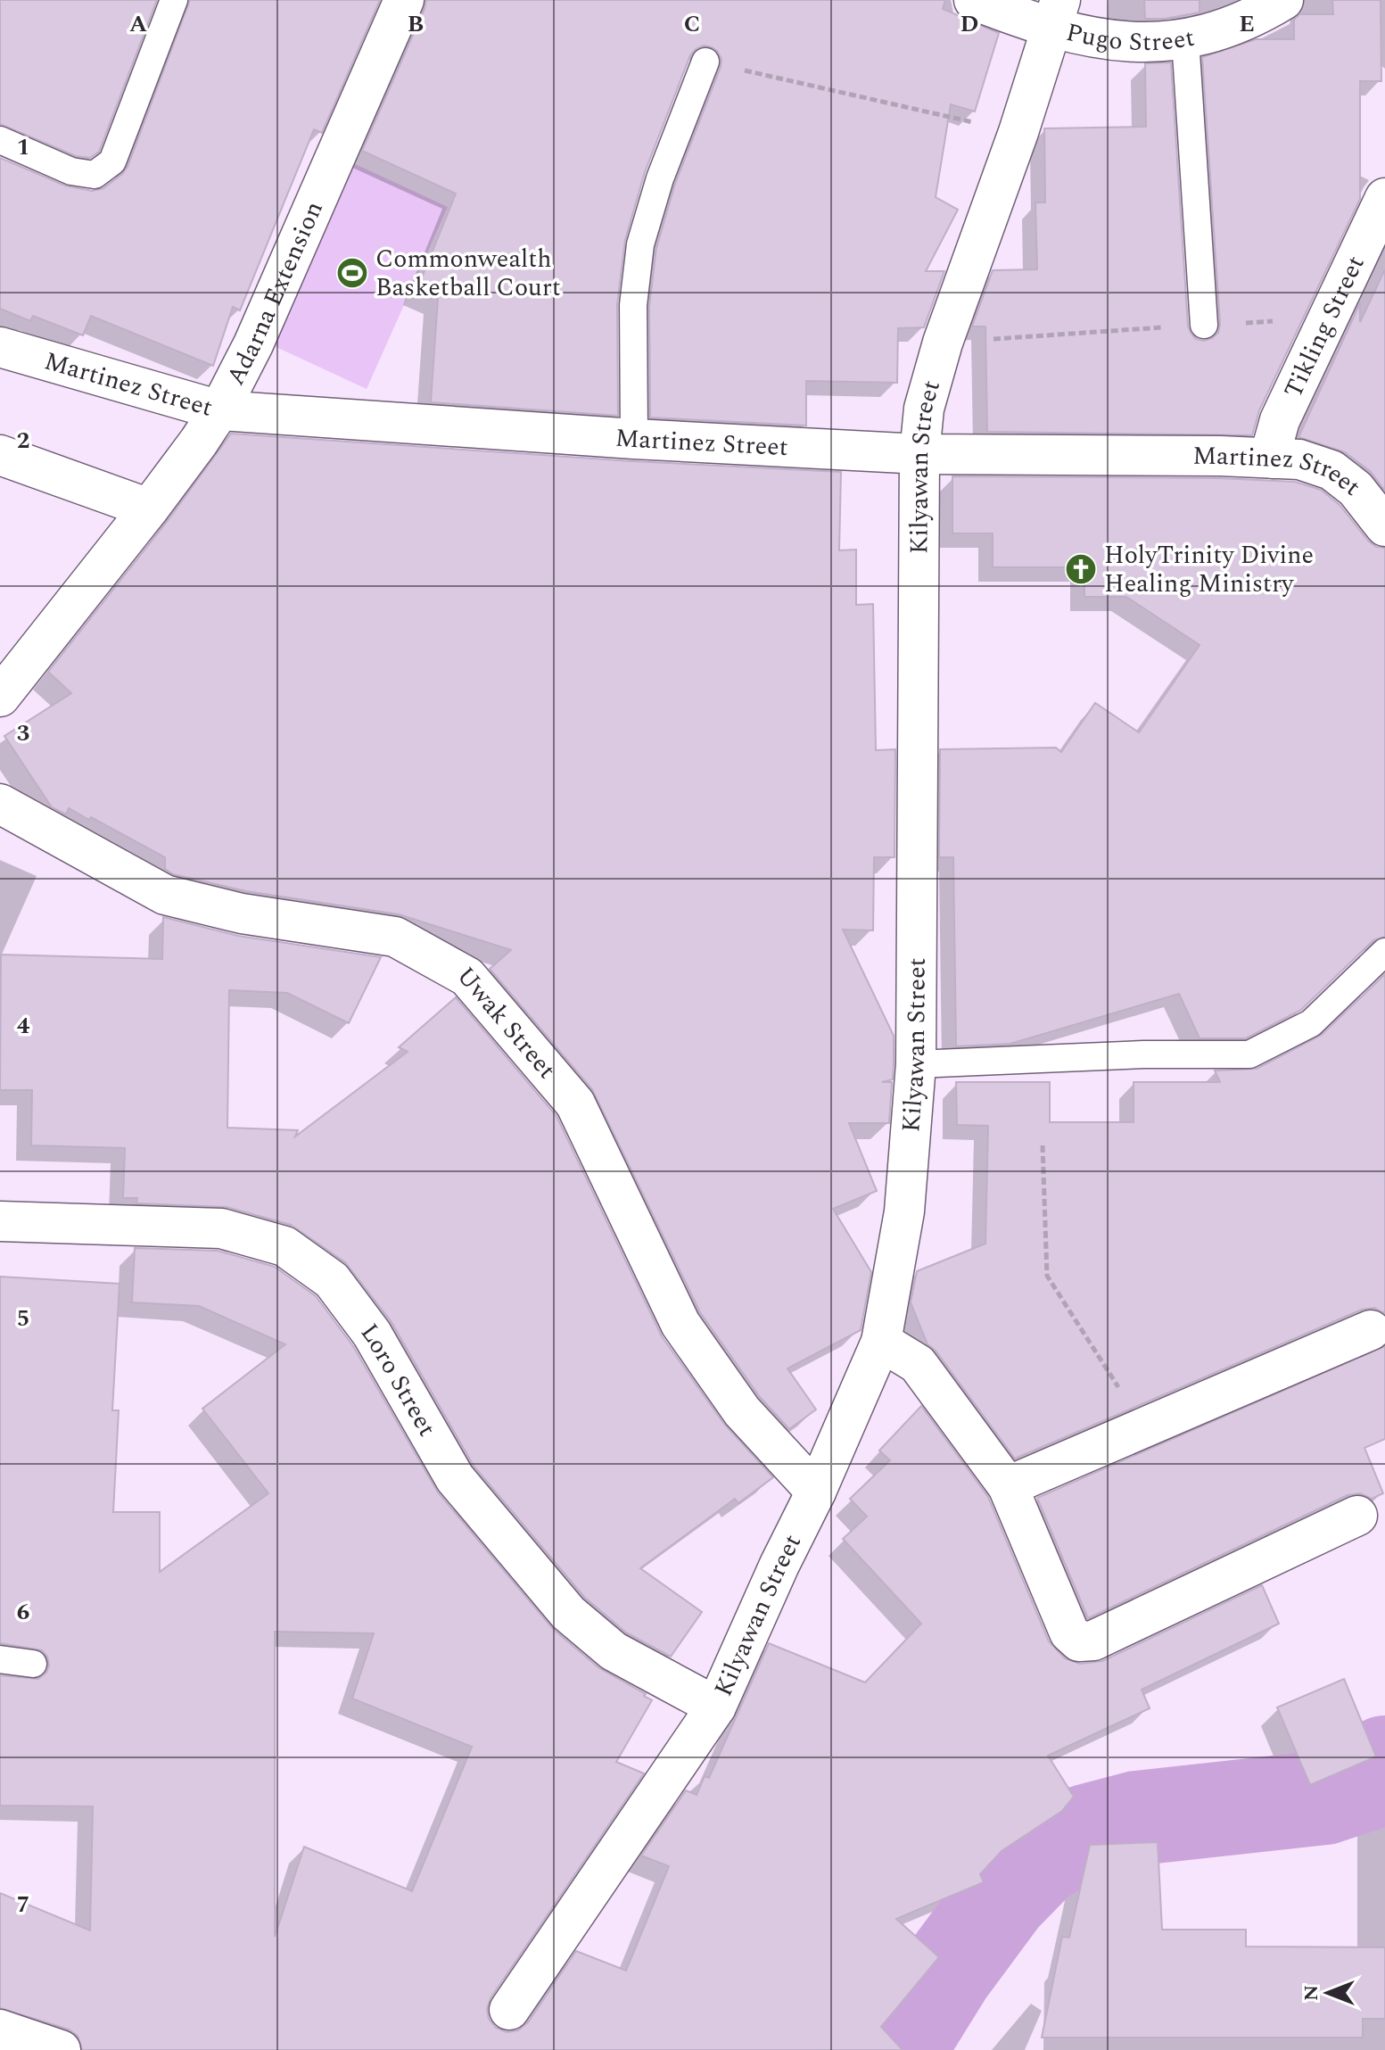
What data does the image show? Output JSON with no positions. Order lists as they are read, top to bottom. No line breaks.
{"streets":{"street":["Pugo Street","Adarna Extension","Tikling Street","Martinez Street","Kilyawan Street","Uwak Street","Loro Street"]},"crossings":[["Pugo Street","Kilyawan Street"],["Adarna Extension","Martinez Street"],["Tikling Street","Martinez Street"],["Martinez Street","Kilyawan Street"],["Kilyawan Street","Uwak Street"],["Kilyawan Street","Loro Street"]],"places":{"sports":["Commonwealth Basketball Court"],"church":["HolyTrinity Divine Healing Ministry"]},"north":"left","grid":{"columns":["A","B","C","D","E"],"rows":["1","2","3","4","5","6","7"]}}
